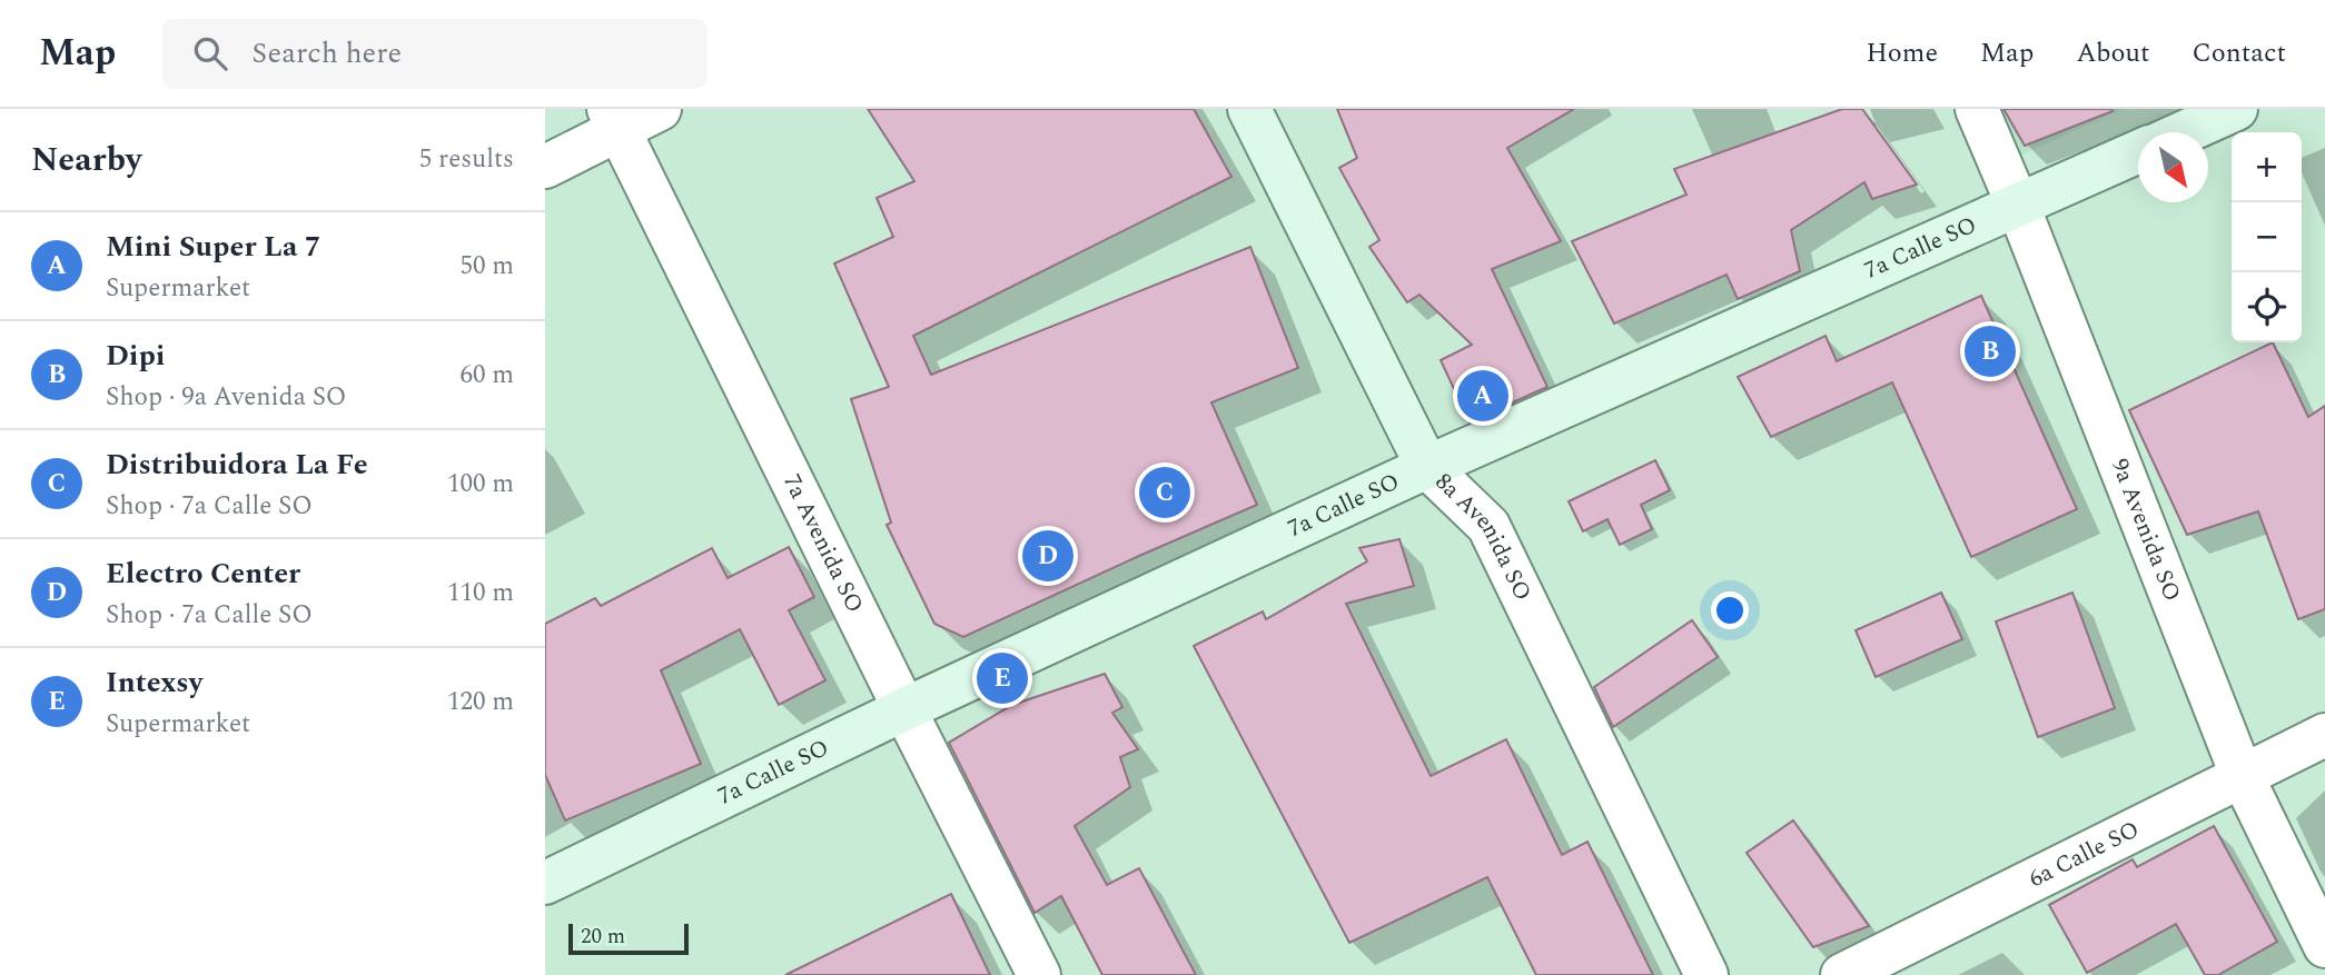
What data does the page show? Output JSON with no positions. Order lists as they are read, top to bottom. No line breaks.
{"streets":{"main road":["7a Calle SO","8a Avenida SO"],"street":["9a Avenida SO","7a Avenida SO","6a Calle SO"]},"crossings":[["7a Calle SO","9a Avenida SO"],["7a Calle SO","8a Avenida SO"],["7a Calle SO","7a Avenida SO"],["9a Avenida SO","6a Calle SO"]],"scale_bar":"20 m","north":"bottom right","page":{"header":"Map","search":"Search here","nav":["Home","Map","About","Contact"],"heading":["Nearby","5 results"],"map_buttons":["+","−"],"list":[{"mark":"A","name":"Mini Super La 7","note":"Supermarket","value":"50 m"},{"mark":"B","name":"Dipi","note":"Shop · 9a Avenida SO","value":"60 m"},{"mark":"C","name":"Distribuidora La Fe","note":"Shop · 7a Calle SO","value":"100 m"},{"mark":"D","name":"Electro Center","note":"Shop · 7a Calle SO","value":"110 m"},{"mark":"E","name":"Intexsy","note":"Supermarket","value":"120 m"}],"pins":["B","A","C","D","E"],"scale":"20 m"}}
